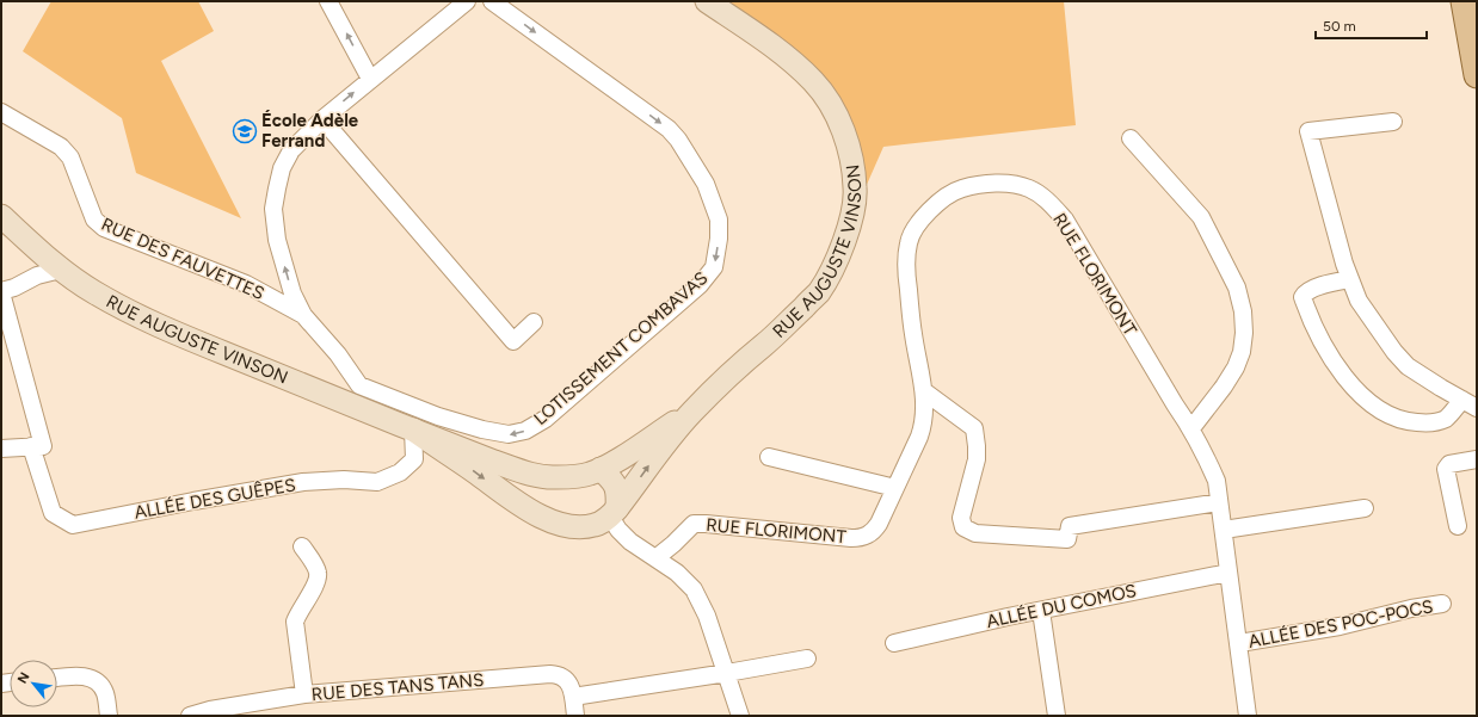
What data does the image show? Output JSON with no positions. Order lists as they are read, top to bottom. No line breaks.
{"streets":{"main road":["RUE AUGUSTE VINSON"],"street":["RUE DES FAUVETTES","RUE FLORIMONT","LOTISSEMENT COMBAVAS","ALLÉE DES GUÊPES","ALLÉE DU COMOS","ALLÉE DES POC-POCS","RUE DES TANS TANS"]},"crossings":[["RUE AUGUSTE VINSON","ALLÉE DES GUÊPES"],["RUE FLORIMONT","ALLÉE DU COMOS"],["RUE FLORIMONT","ALLÉE DES POC-POCS"],["LOTISSEMENT COMBAVAS","ALLÉE DES GUÊPES"]],"places":{"school or university":["École Adèle Ferrand"]},"scale_bar":"50 m","north":"top left"}
